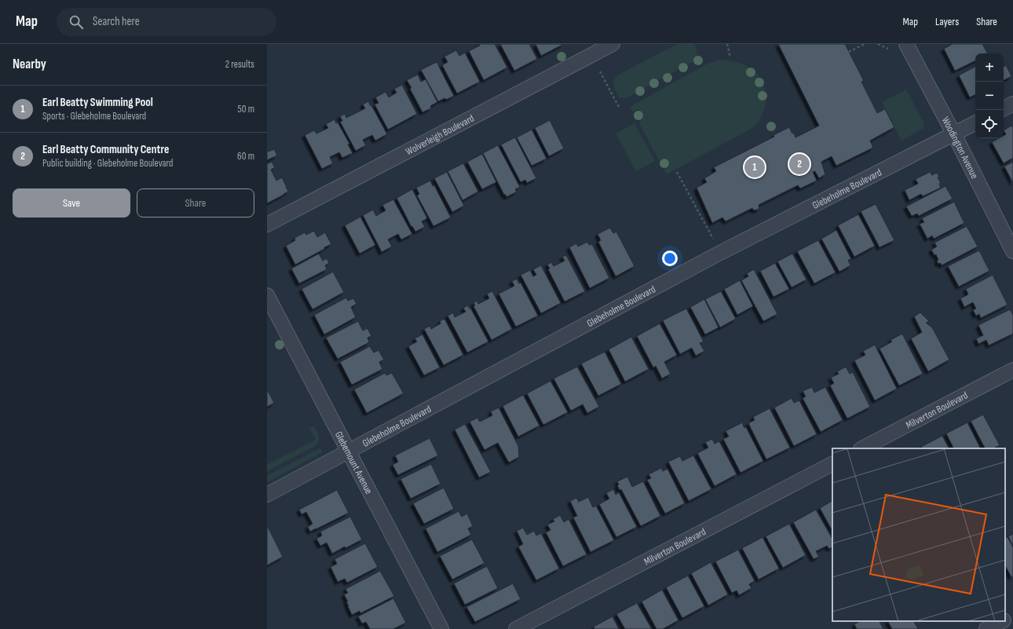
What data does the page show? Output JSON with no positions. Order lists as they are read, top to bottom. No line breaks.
{"streets":{"street":["Wolverleigh Boulevard","Woodington Avenue","Glebeholme Boulevard","Milverton Boulevard","Glebemount Avenue"]},"crossings":[["Woodington Avenue","Glebeholme Boulevard"],["Glebeholme Boulevard","Glebemount Avenue"]],"page":{"header":"Map","search":"Search here","nav":["Map","Layers","Share"],"heading":["Nearby","2 results"],"map_buttons":["+","−"],"list":[{"mark":"1","name":"Earl Beatty Swimming Pool","note":"Sports · Glebeholme Boulevard","value":"50 m"},{"mark":"2","name":"Earl Beatty Community Centre","note":"Public building · Glebeholme Boulevard","value":"60 m"}],"pins":["2","1"],"buttons":["Save","Share"]}}
